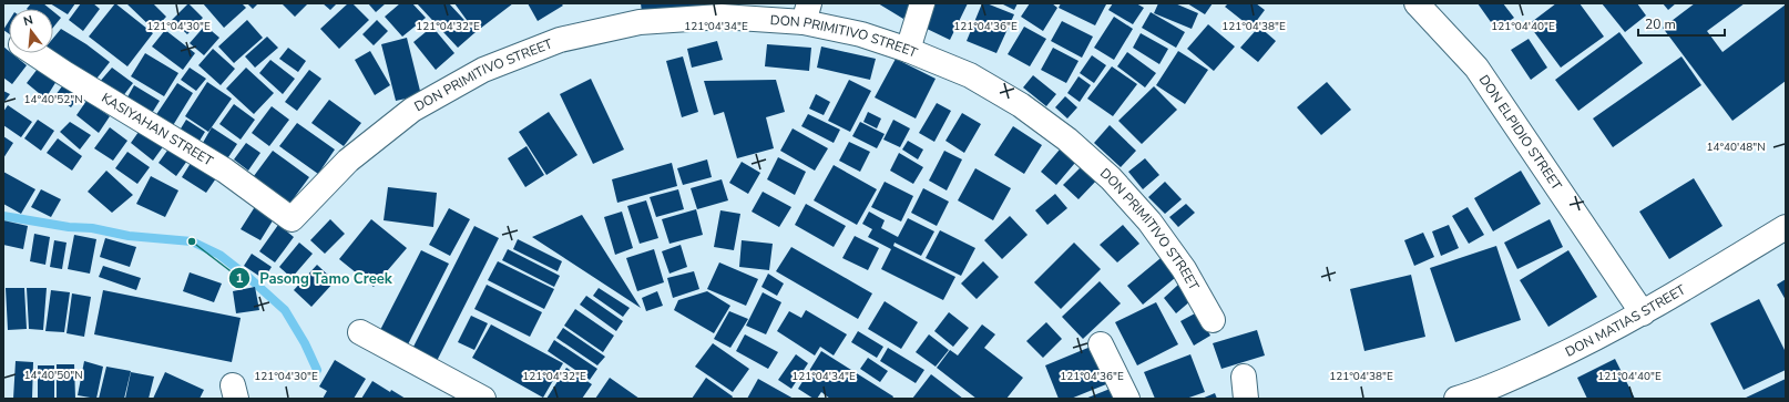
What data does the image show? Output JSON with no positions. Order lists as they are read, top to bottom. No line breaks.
{"streets":{"street":["DON PRIMITIVO STREET","KASIYAHAN STREET","DON ELPIDIO STREET","DON MATIAS STREET"]},"crossings":[["DON PRIMITIVO STREET","KASIYAHAN STREET"],["DON ELPIDIO STREET","DON MATIAS STREET"]],"places":["Pasong Tamo Creek"],"scale_bar":"20 m","north":"top","coordinates":["121°04'30\"E","121°04'32\"E","121°04'34\"E","121°04'36\"E","121°04'38\"E","121°04'40\"E","14°40'52\"N","14°40'48\"N","14°40'50\"N"]}
